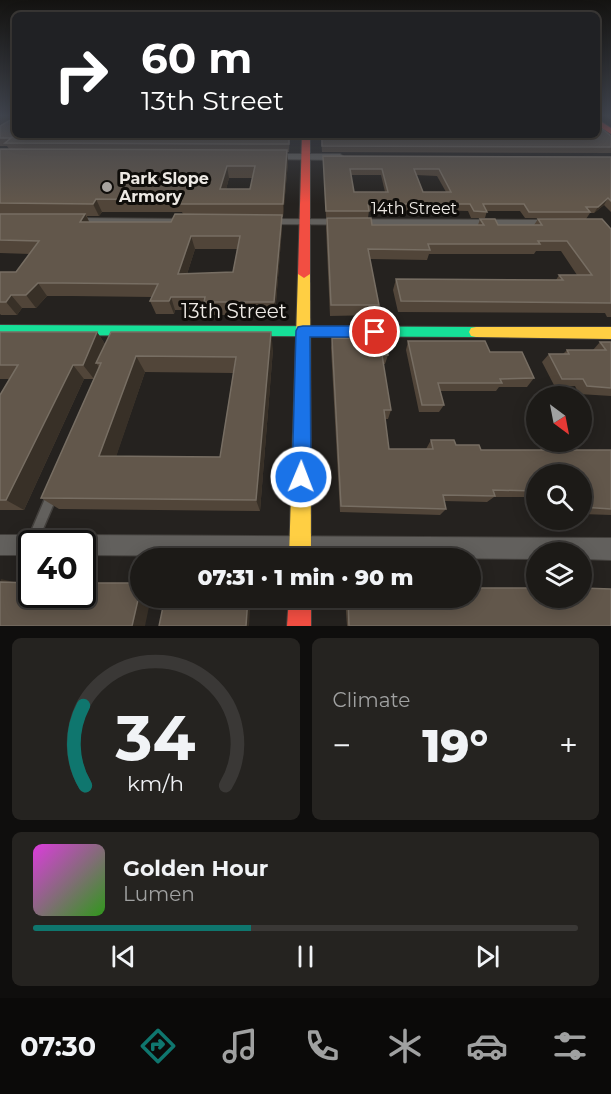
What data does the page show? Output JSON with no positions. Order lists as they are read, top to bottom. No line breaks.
{"streets":{"street":["14th Street","13th Street"]},"places":["Park Slope Armory"],"north":"bottom right","page":{"turn":["60 m","13th Street"],"limit":"40","trip":"07:31 · 1 min · 90 m","tile":"Climate","heat":["−","19°","+"],"song":["Golden Hour","Lumen"],"tabs":"07:30","gauge":["34","km/h"]}}
